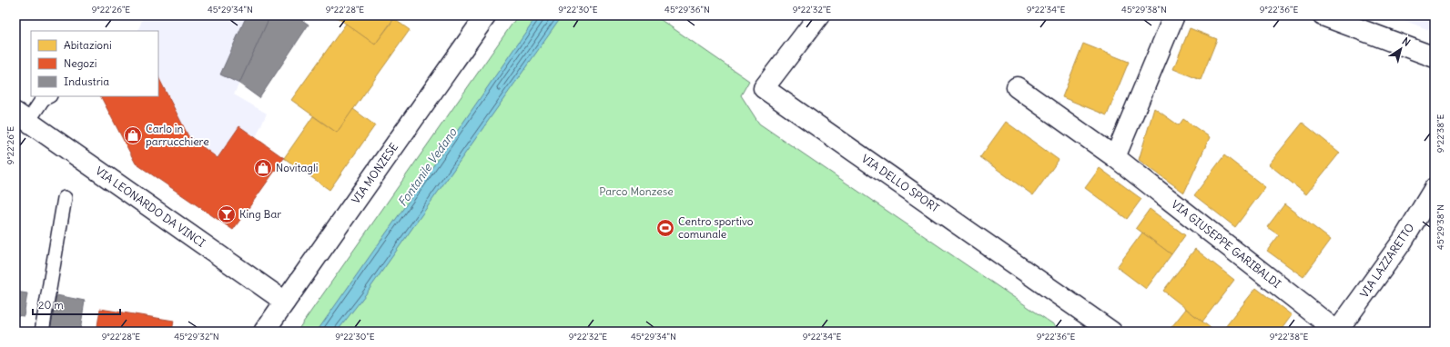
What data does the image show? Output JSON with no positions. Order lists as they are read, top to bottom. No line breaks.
{"streets":{"street":["VIA MONZESE","VIA DELLO SPORT","VIA LEONARDO DA VINCI","VIA GIUSEPPE GARIBALDI","VIA LAZZARETTO"]},"crossings":[["VIA MONZESE","VIA LEONARDO DA VINCI"],["VIA GIUSEPPE GARIBALDI","VIA LAZZARETTO"]],"water":["Fontanile Vedano"],"parks":["Parco Monzese"],"places":{"shop":["Carlo in parrucchiere","Novitagli"],"bar":["King Bar"],"sports":["Centro sportivo comunale"]},"legend":["Abitazioni","Negozi","Industria"],"scale_bar":"20 m","north":"top right","coordinates":["9°22'26\"E","45°29'34\"N","9°22'28\"E","9°22'30\"E","45°29'36\"N","9°22'32\"E","9°22'34\"E","45°29'38\"N","9°22'36\"E","9°22'38\"E","45°29'32\"N"]}
